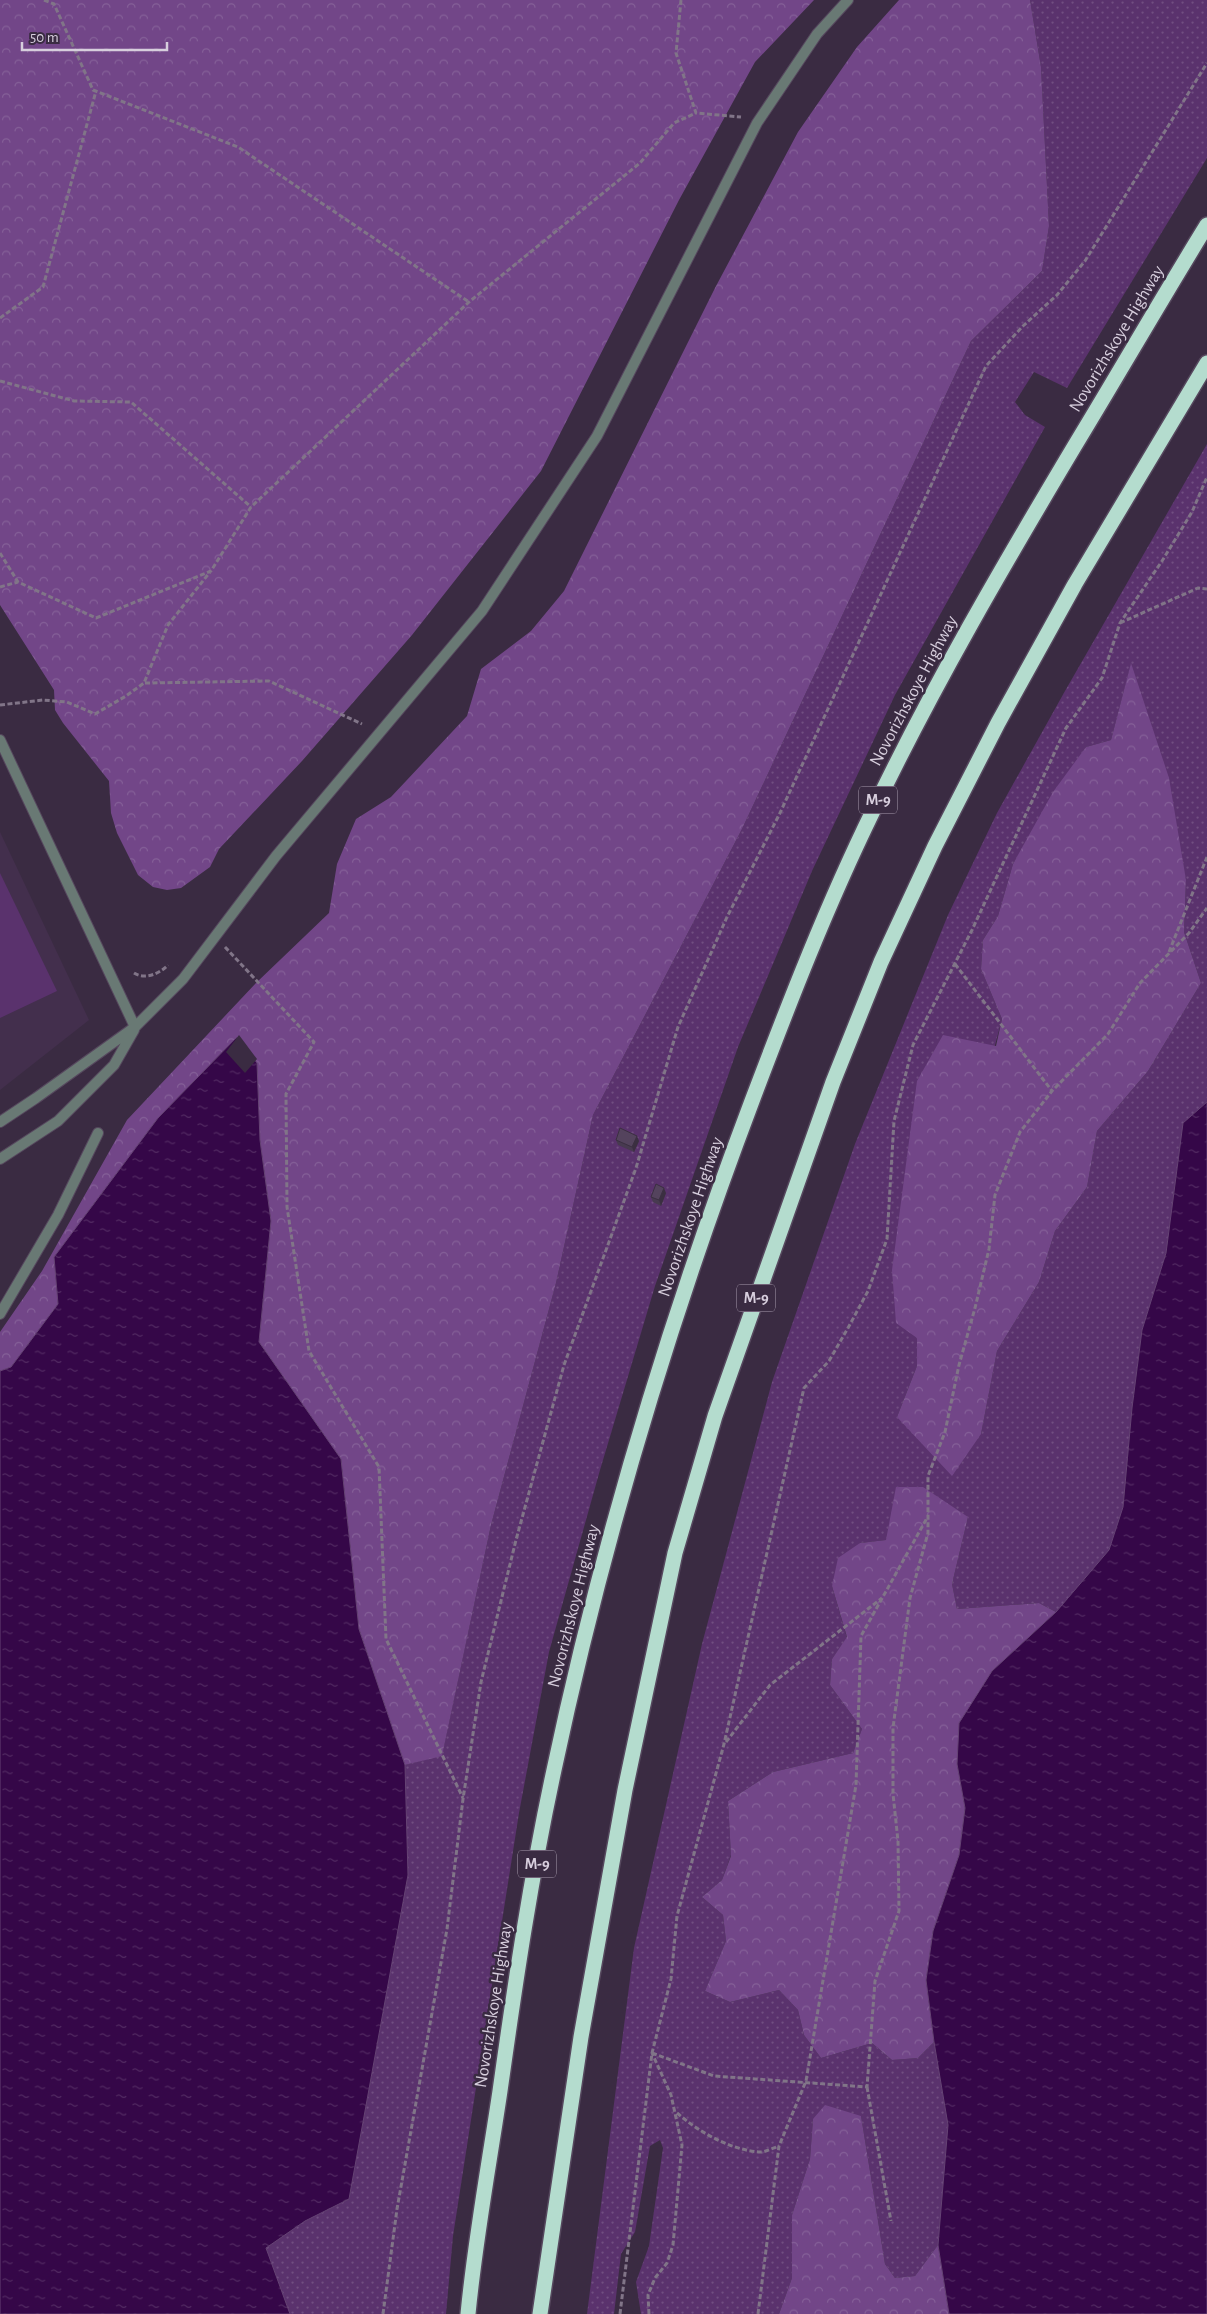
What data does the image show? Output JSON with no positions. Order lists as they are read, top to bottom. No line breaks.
{"streets":{"highway":["Novorizhskoye Highway","М-9"]},"scale_bar":"50 m"}
